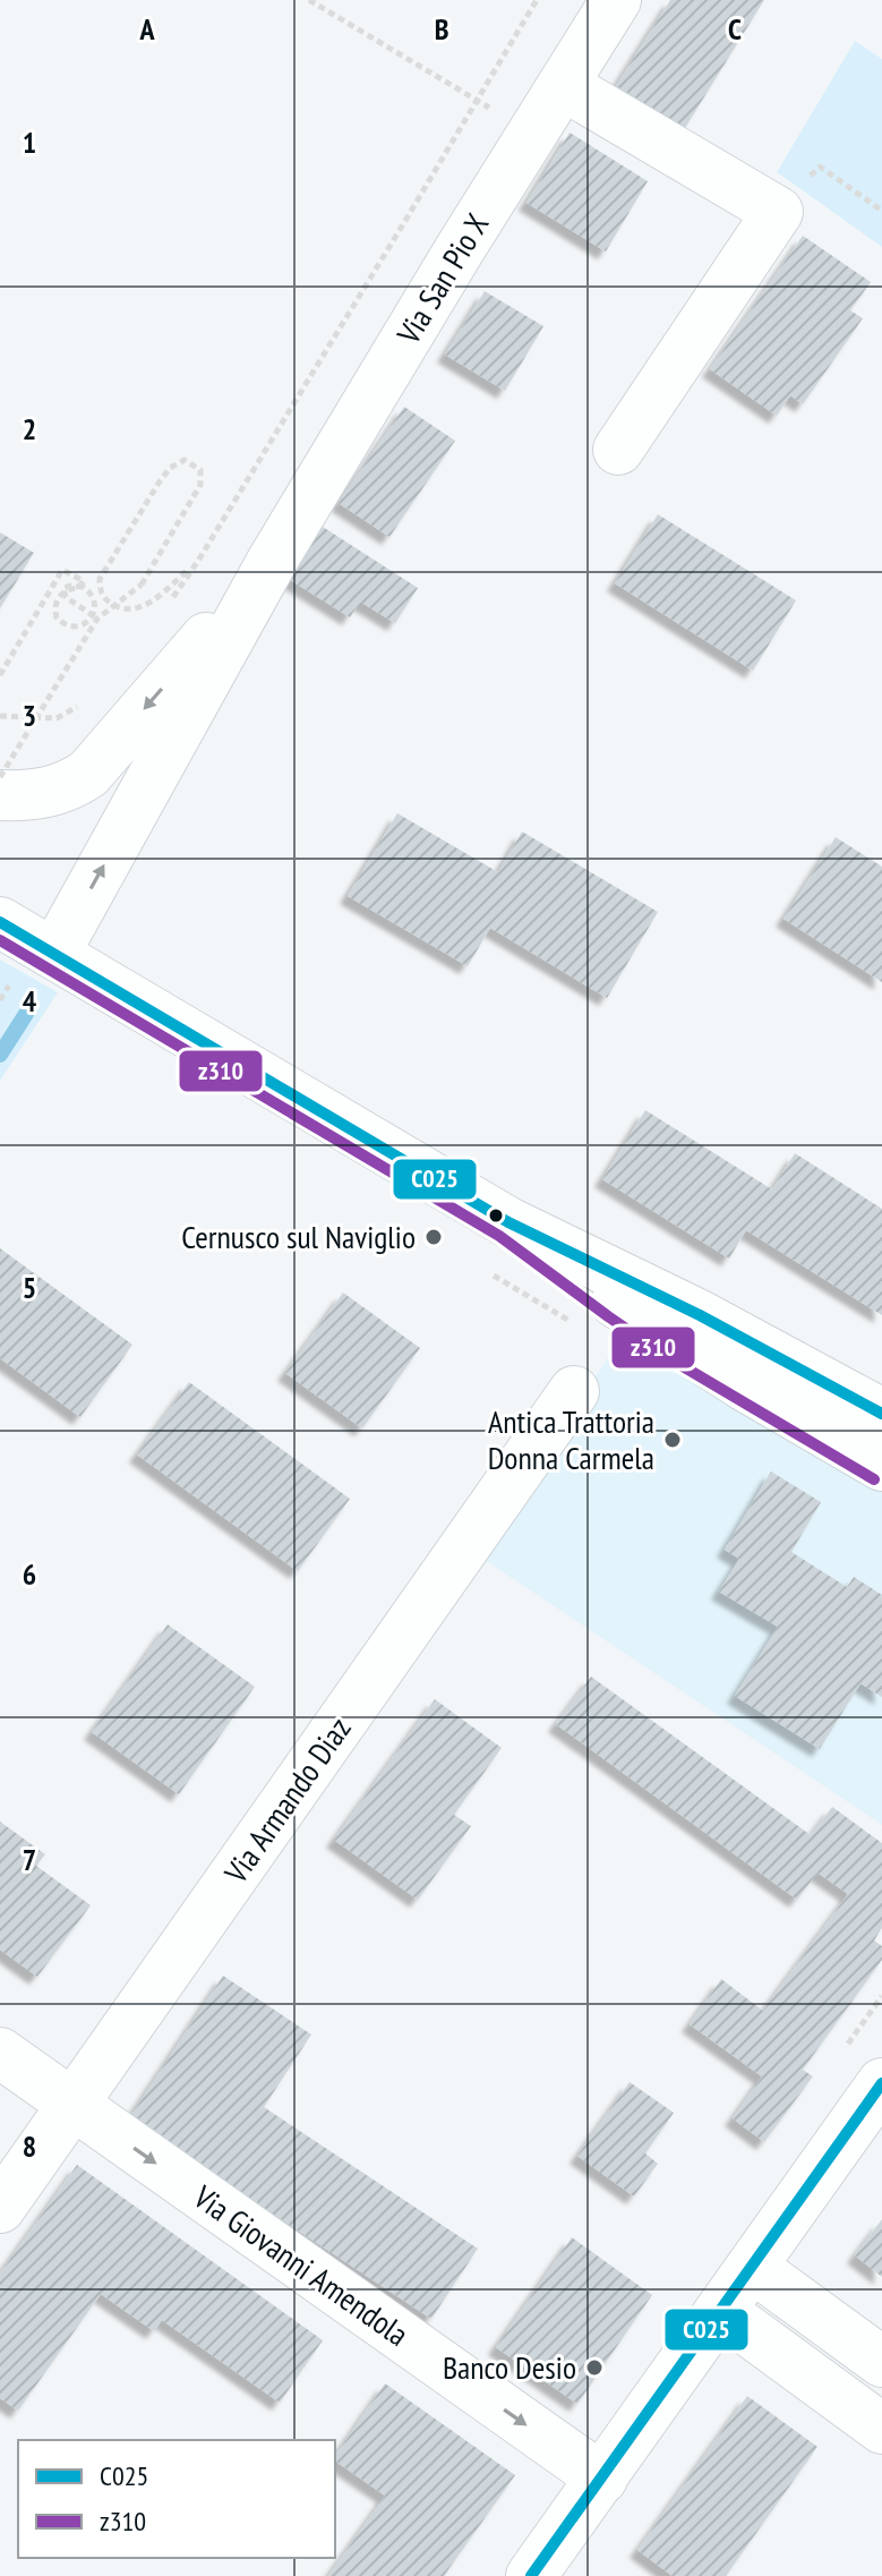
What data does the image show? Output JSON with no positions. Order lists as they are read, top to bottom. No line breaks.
{"streets":{"street":["Via San Pio X","Via Armando Diaz","Via Giovanni Amendola"]},"crossings":[["Via Armando Diaz","Via Giovanni Amendola"]],"one_way":["Via Giovanni Amendola"],"places":["Cernusco sul Naviglio","Antica Trattoria Donna Carmela","Banco Desio"],"lines":["transit line C025","transit line z310"],"legend":["C025","z310"],"grid":{"columns":["A","B","C"],"rows":["1","2","3","4","5","6","7","8"]}}
